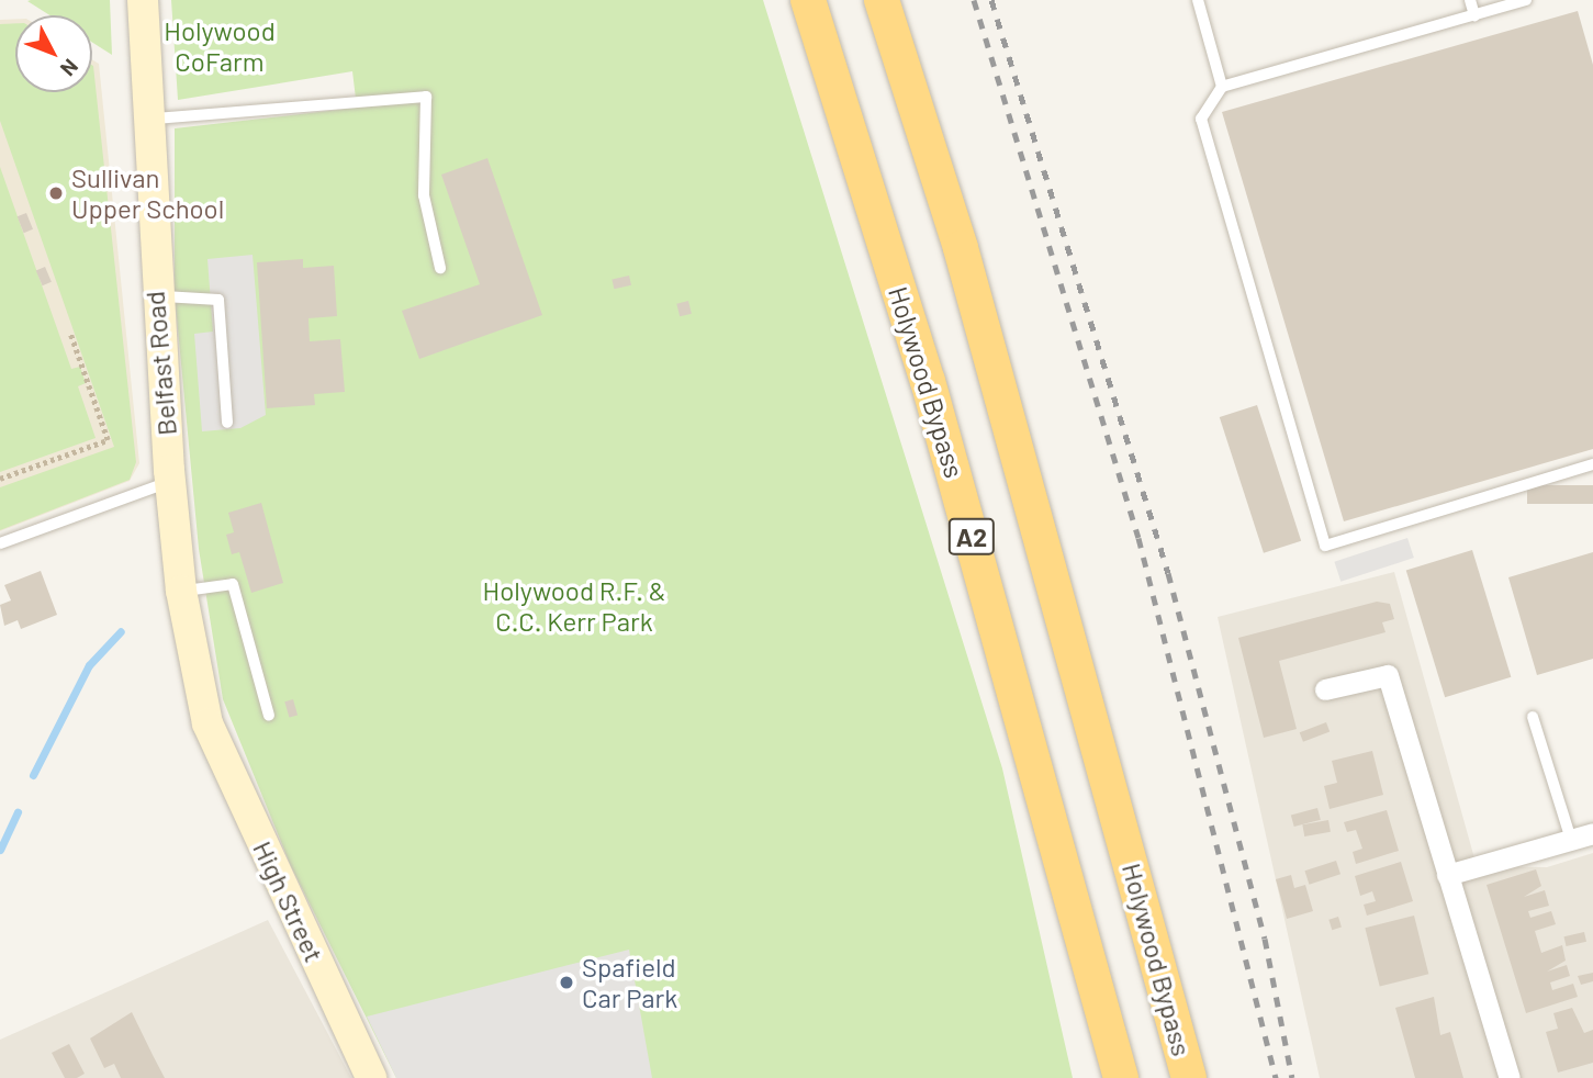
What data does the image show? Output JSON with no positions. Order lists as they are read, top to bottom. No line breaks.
{"streets":{"highway":["Holywood Bypass","A2"],"main road":["Belfast Road","High Street"]},"crossings":[["Belfast Road","High Street"]],"parks":["Holywood CoFarm","Holywood R.F. & C.C. Kerr Park"],"places":["Sullivan Upper School","Spafield Car Park"],"north":"bottom right"}
